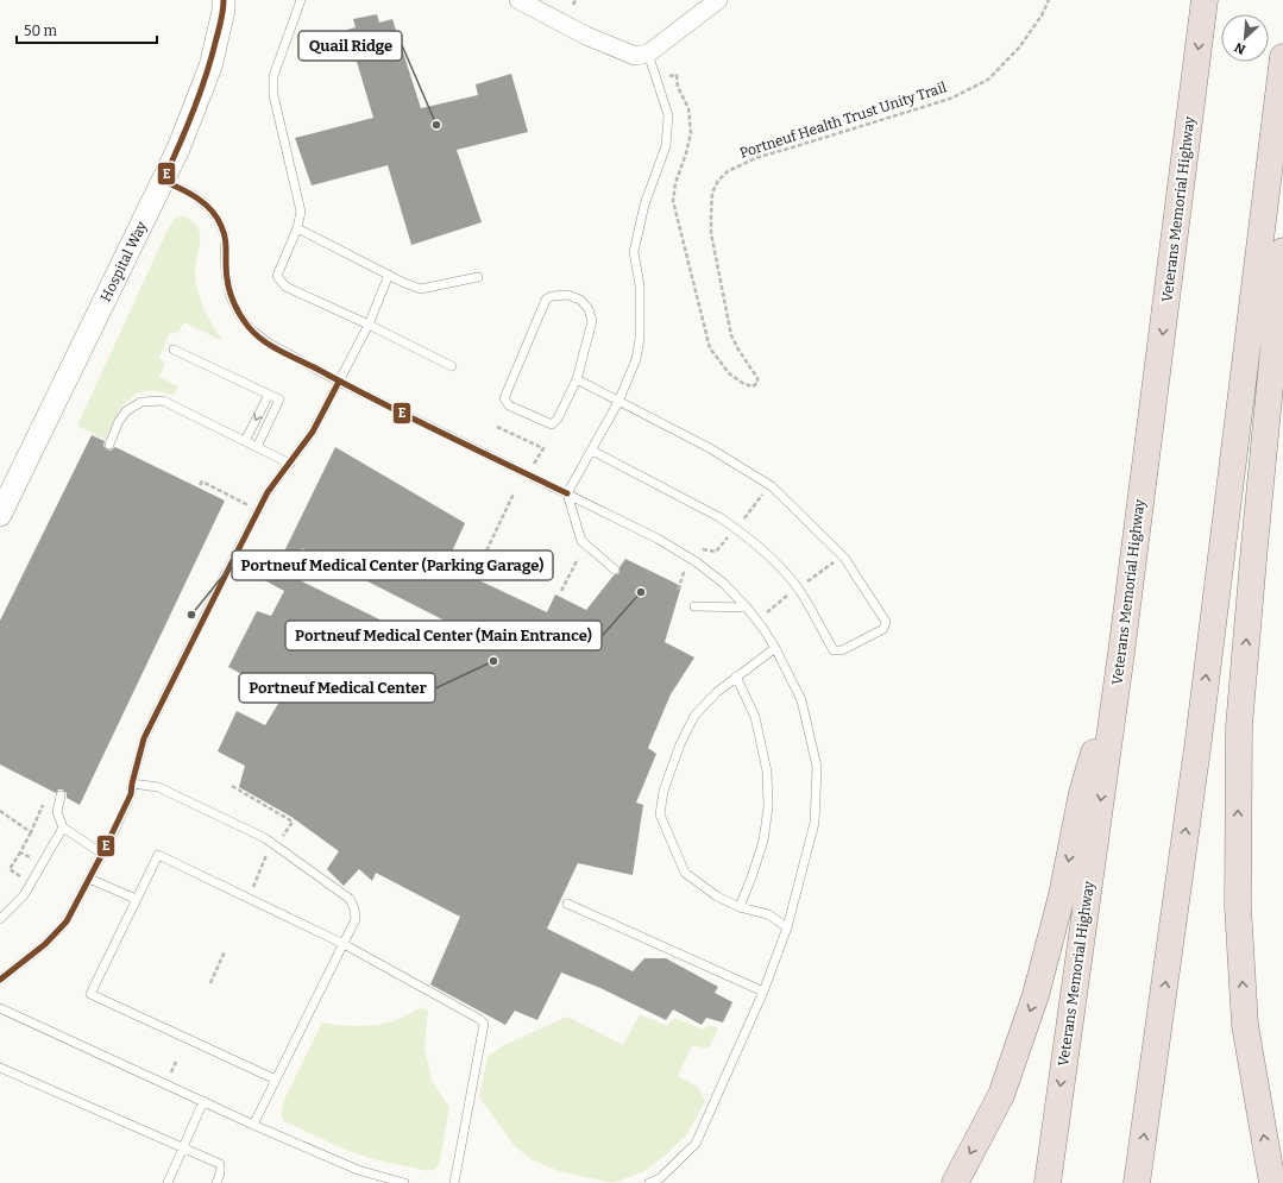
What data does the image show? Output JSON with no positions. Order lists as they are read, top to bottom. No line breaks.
{"streets":{"highway":["Veterans Memorial Highway"],"street":["Hospital Way"],"path":["Portneuf Health Trust Unity Trail"]},"places":["Quail Ridge","Portneuf Medical Center (Main Entrance)","Portneuf Medical Center (Parking Garage)","Portneuf Medical Center"],"lines":["transit line E"],"scale_bar":"50 m","north":"bottom left"}
